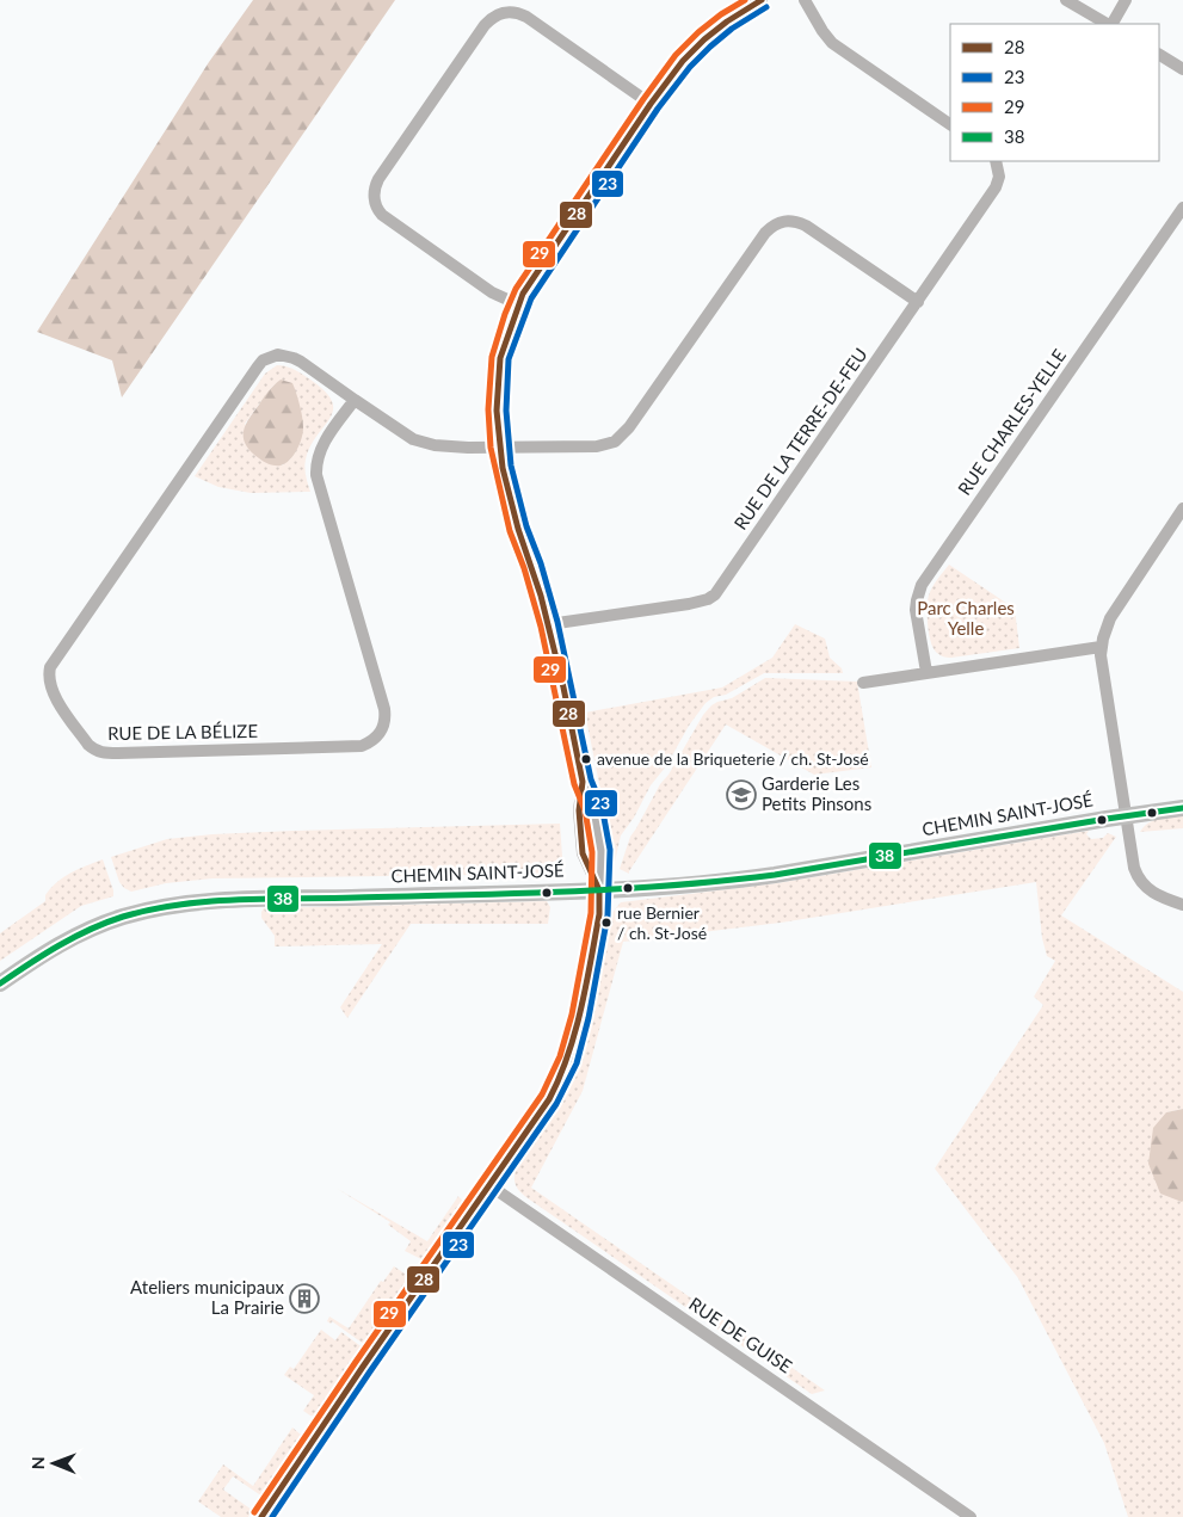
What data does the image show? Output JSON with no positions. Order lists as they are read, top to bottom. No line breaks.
{"streets":{"street":["RUE CHARLES-YELLE","RUE DE LA TERRE-DE-FEU","RUE DE LA BÉLIZE","CHEMIN SAINT-JOSÉ","RUE DE GUISE"]},"crossings":[["RUE DE LA TERRE-DE-FEU","RUE DE LA BÉLIZE"]],"parks":["Parc Charles Yelle"],"places":{"other":["avenue de la Briqueterie / ch. St-José","rue Bernier / ch. St-José"],"school or university":["Garderie Les Petits Pinsons"],"building":["Ateliers municipaux La Prairie"]},"lines":["transit line 28","transit line 29","transit line 23","transit line 38"],"legend":["28","23","29","38"],"north":"left"}
